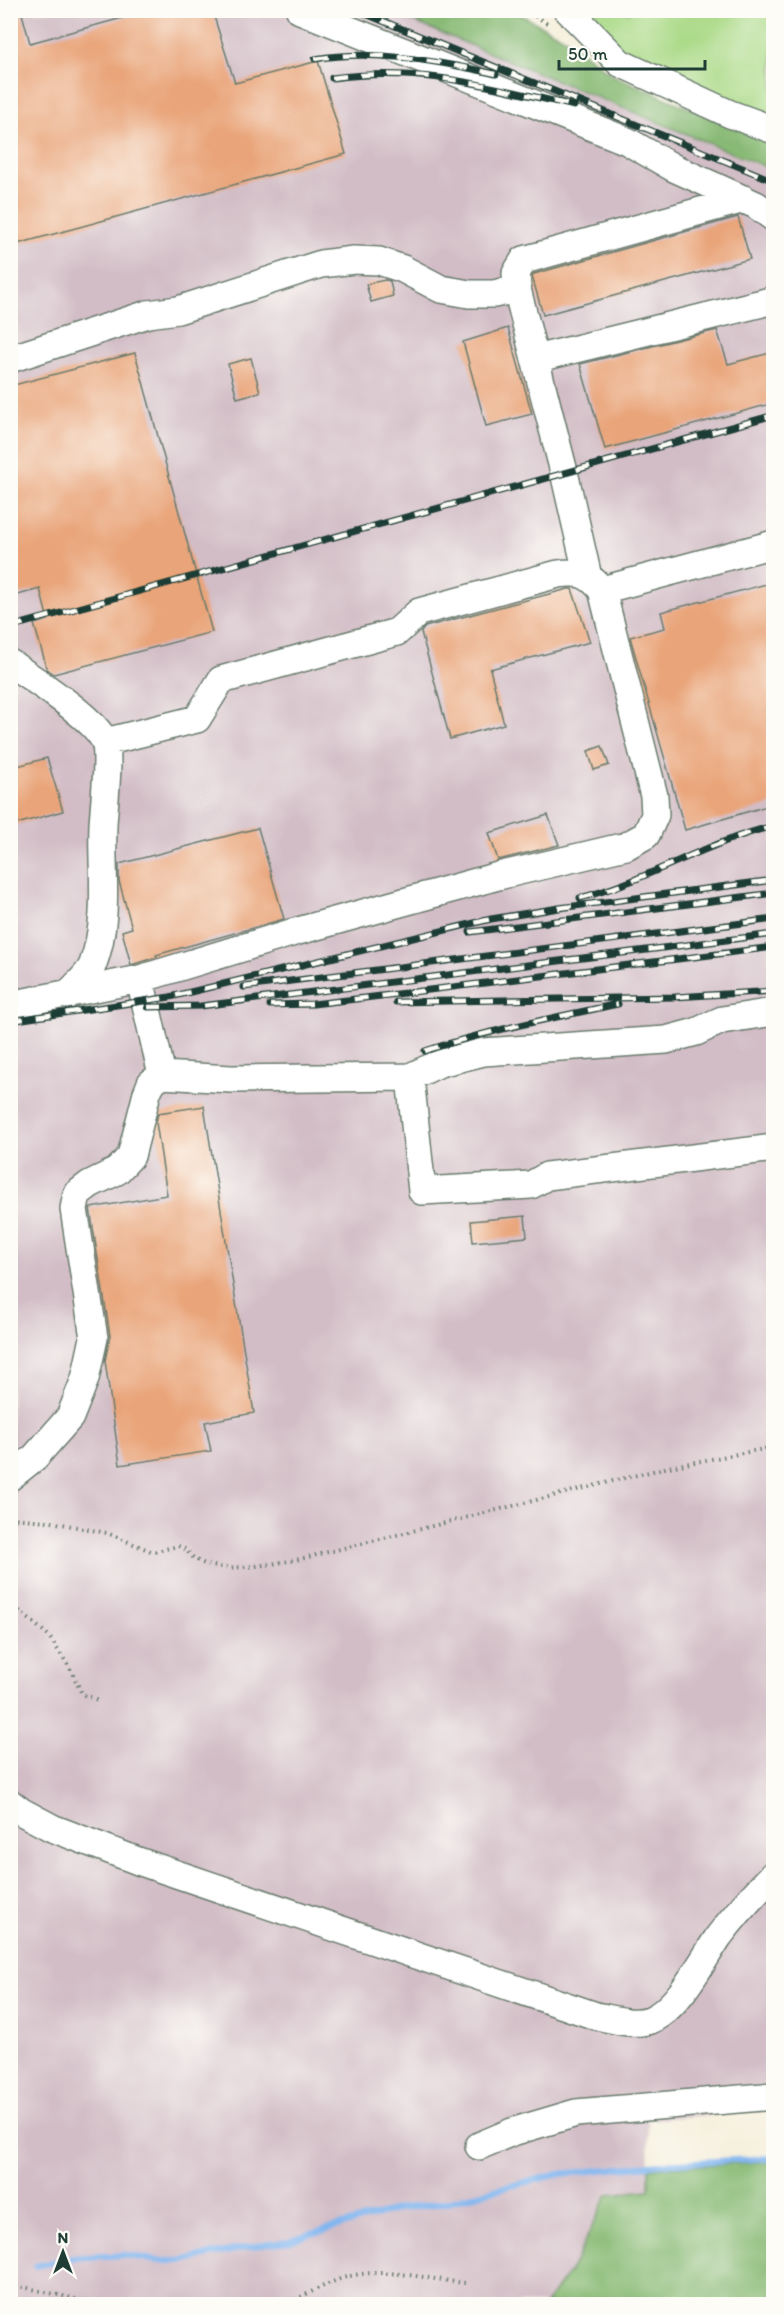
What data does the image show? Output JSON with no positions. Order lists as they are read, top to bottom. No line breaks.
{"scale_bar":"50 m","north":"top"}
